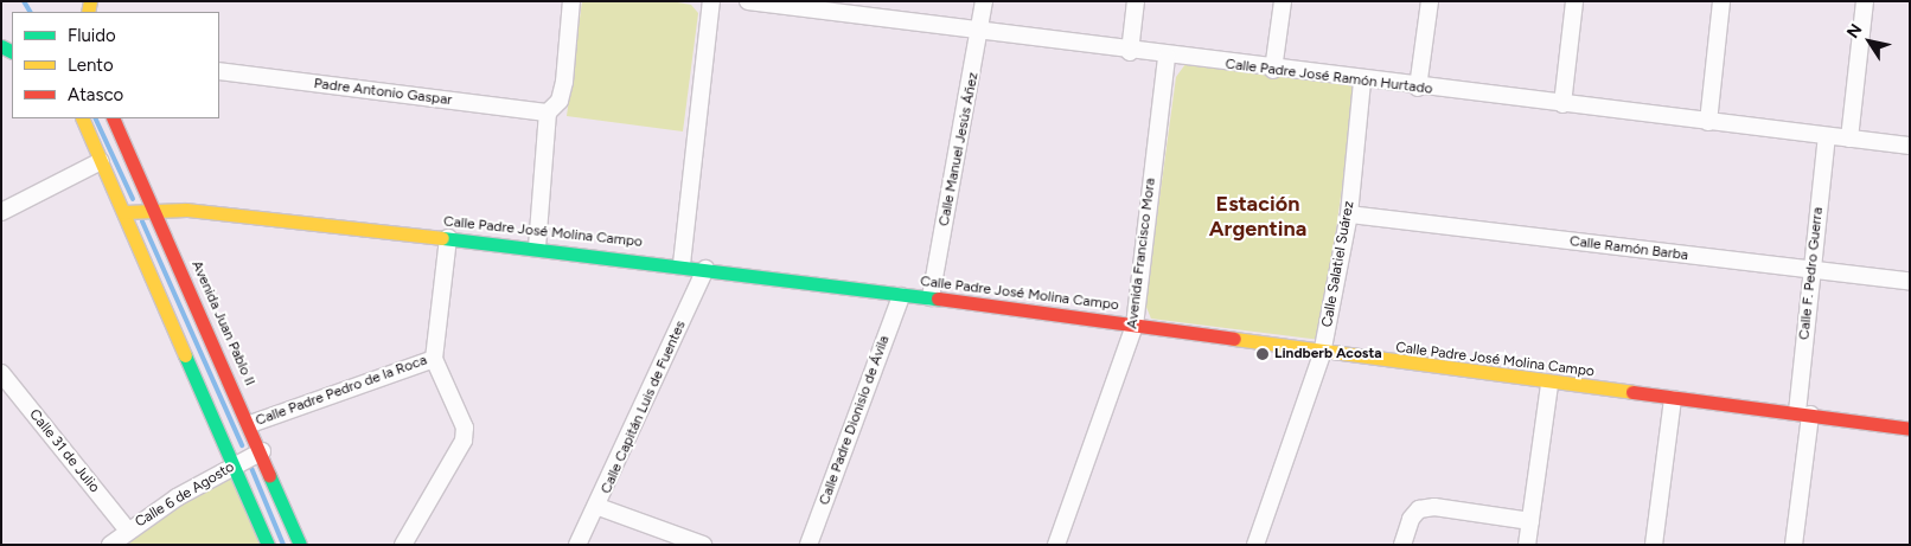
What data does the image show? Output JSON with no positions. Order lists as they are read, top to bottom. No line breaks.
{"streets":{"street":["Calle Padre José Ramón Hurtado","Padre Antonio Gaspar","Calle Manuel Jesús Áñez","Calle Padre José Molina Campo","Calle Ramón Barba","Avenida Francisco Mora","Calle Salatiel Suárez","Calle F. Pedro Guerra","Avenida Juan Pablo II","Calle Padre Pedro de la Roca","Calle Capitán Luis de Fuentes","Calle Padre Dionisio de Ávila","Calle 31 de Julio","Calle 6 de Agosto"]},"crossings":[["Calle Padre José Ramón Hurtado","Calle Manuel Jesús Áñez"],["Calle Padre José Ramón Hurtado","Avenida Francisco Mora"],["Calle Padre José Ramón Hurtado","Calle Salatiel Suárez"],["Calle Padre José Ramón Hurtado","Calle F. Pedro Guerra"],["Calle Manuel Jesús Áñez","Calle Padre José Molina Campo"],["Calle Padre José Molina Campo","Avenida Francisco Mora"],["Calle Padre José Molina Campo","Calle Salatiel Suárez"],["Calle Padre José Molina Campo","Calle F. Pedro Guerra"],["Calle Padre José Molina Campo","Avenida Juan Pablo II"],["Calle Padre José Molina Campo","Calle Capitán Luis de Fuentes"],["Calle Padre José Molina Campo","Calle Padre Dionisio de Ávila"],["Calle Ramón Barba","Calle Salatiel Suárez"],["Calle Ramón Barba","Calle F. Pedro Guerra"],["Avenida Juan Pablo II","Calle Padre Pedro de la Roca"],["Avenida Juan Pablo II","Calle 6 de Agosto"],["Calle 31 de Julio","Calle 6 de Agosto"]],"districts":["Estación Argentina"],"places":["Lindberb Acosta"],"legend":["Fluido","Lento","Atasco"],"north":"top left"}
